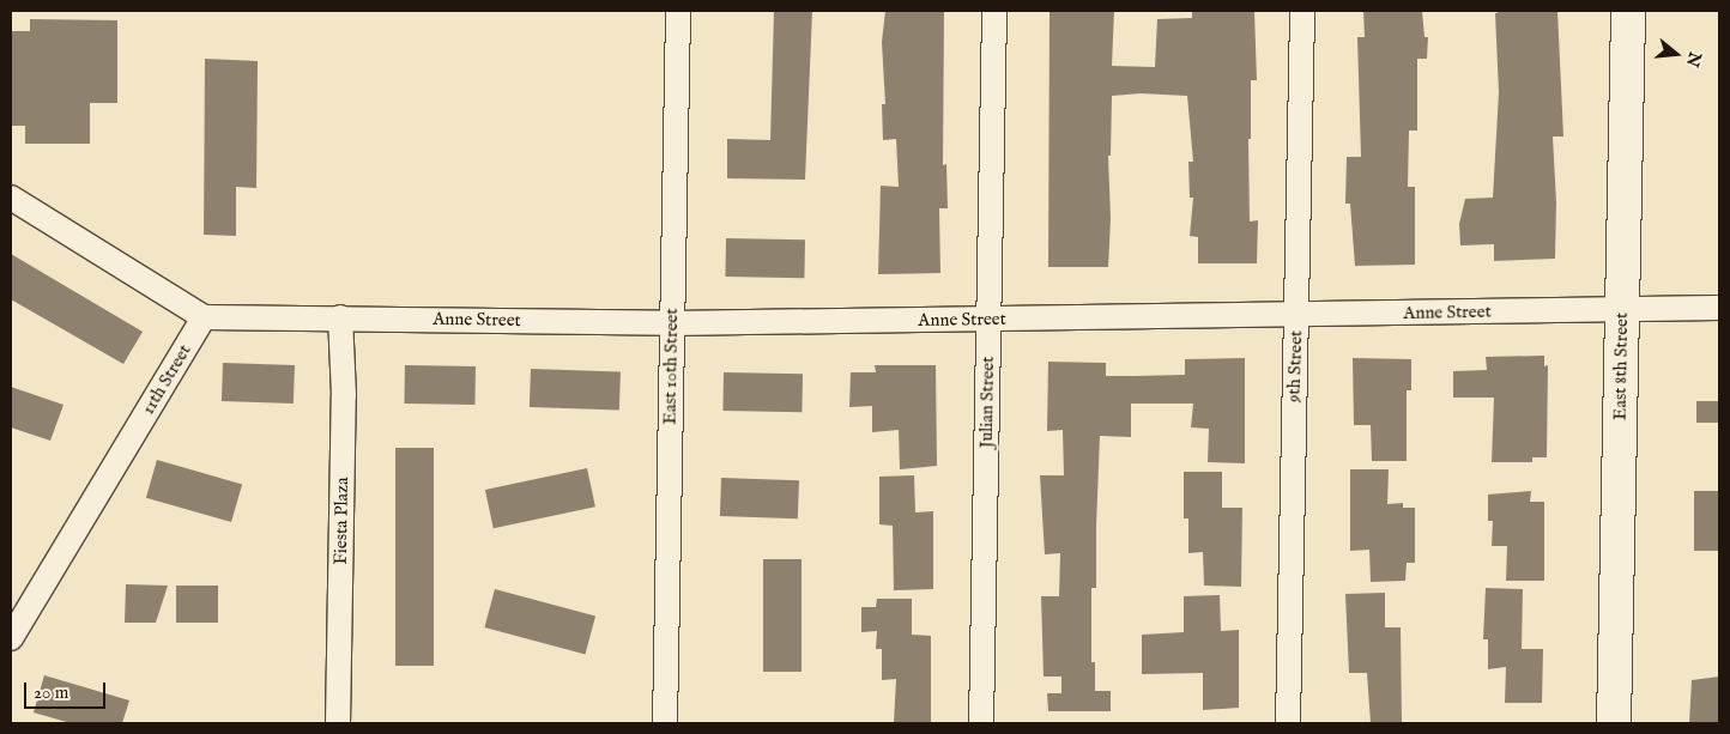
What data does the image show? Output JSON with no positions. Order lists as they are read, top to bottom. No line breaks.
{"streets":{"street":["Anne Street","East 10th Street","9th Street","East 8th Street","11th Street","Julian Street","Fiesta Plaza"]},"crossings":[["Anne Street","East 10th Street"],["Anne Street","9th Street"],["Anne Street","East 8th Street"],["Anne Street","11th Street"],["Anne Street","Julian Street"],["Anne Street","Fiesta Plaza"]],"scale_bar":"20 m","north":"right"}
